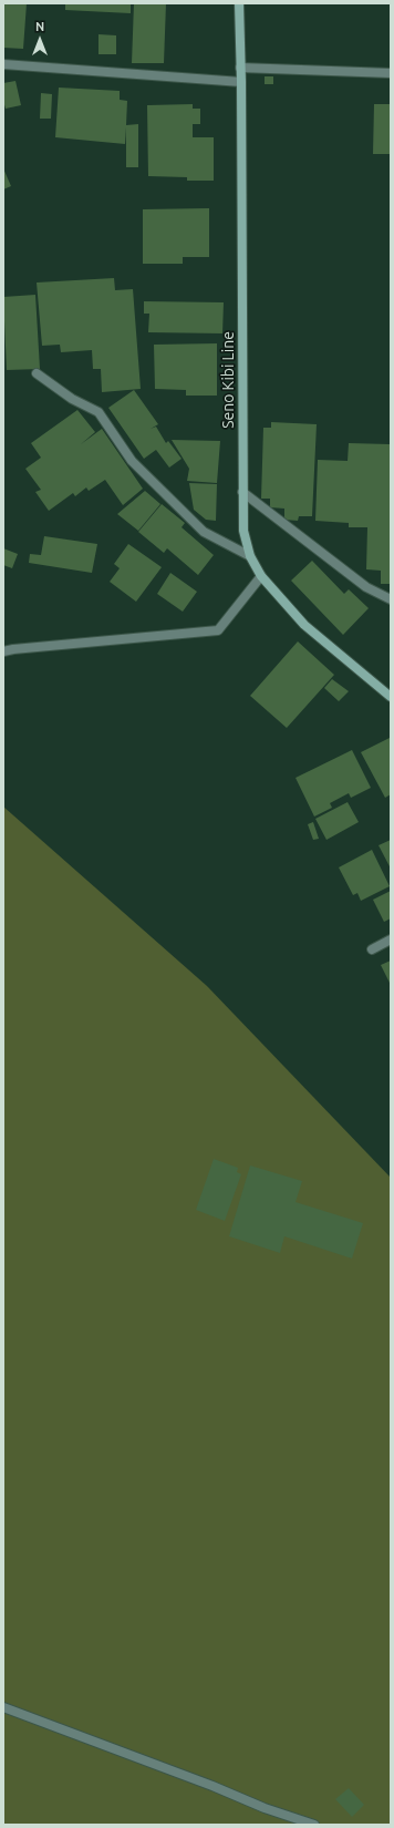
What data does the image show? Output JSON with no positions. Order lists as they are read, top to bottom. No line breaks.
{"streets":{"main road":["Seno Kibi Line"]},"north":"top"}
